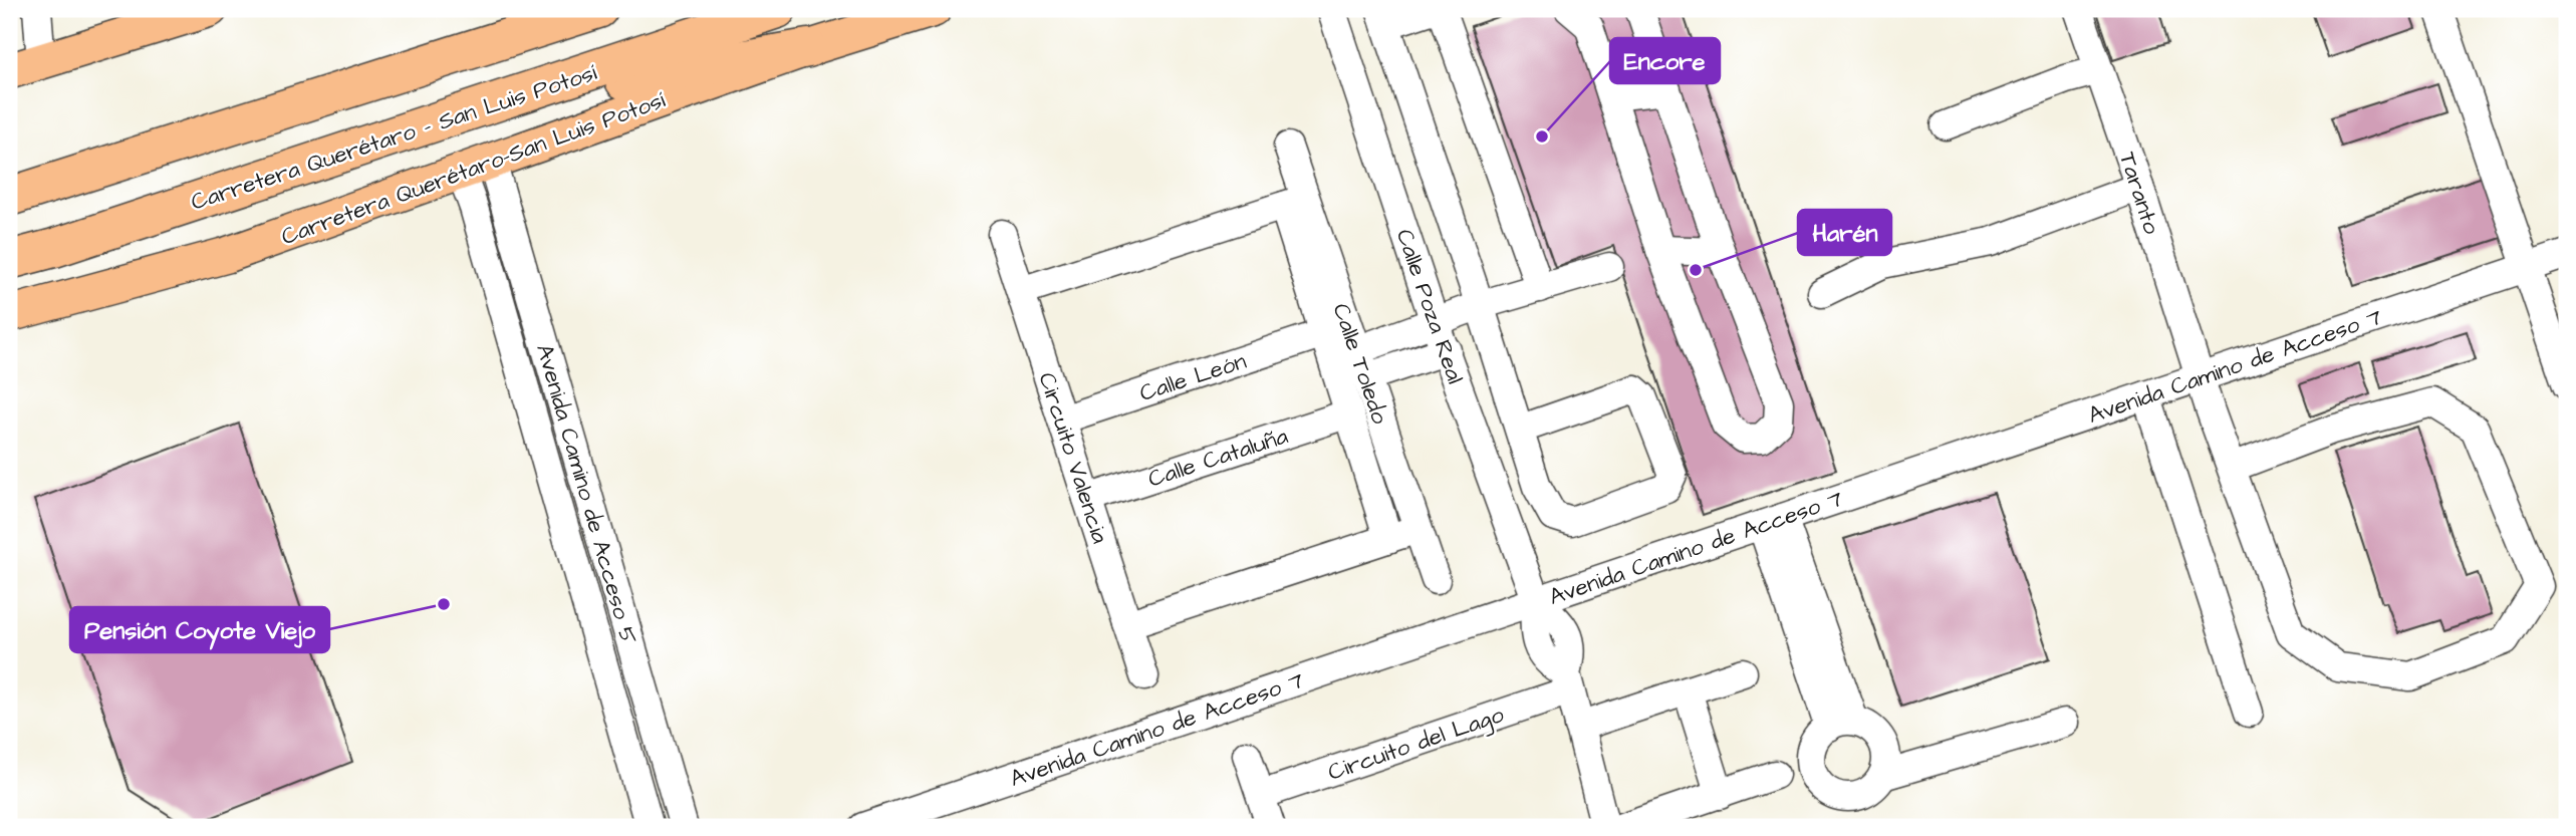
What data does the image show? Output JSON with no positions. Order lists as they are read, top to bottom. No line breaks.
{"streets":{"highway":["Carretera Querétaro - San Luis Potosí"],"main road":["Carretera Querétaro-San Luis Potosí"],"street":["Taranto","Calle Poza Real","Calle Toledo","Avenida Camino de Acceso 7","Calle León","Calle Cataluña","Circuito Valencia","Avenida Camino de Acceso 5","Circuito del Lago"]},"crossings":[["Carretera Querétaro-San Luis Potosí","Avenida Camino de Acceso 5"],["Taranto","Avenida Camino de Acceso 7"],["Calle Poza Real","Avenida Camino de Acceso 7"],["Calle Toledo","Calle León"],["Calle Toledo","Calle Cataluña"],["Calle León","Circuito Valencia"],["Calle Cataluña","Circuito Valencia"]],"places":["Encore","Harén","Pensión Coyote Viejo"]}
